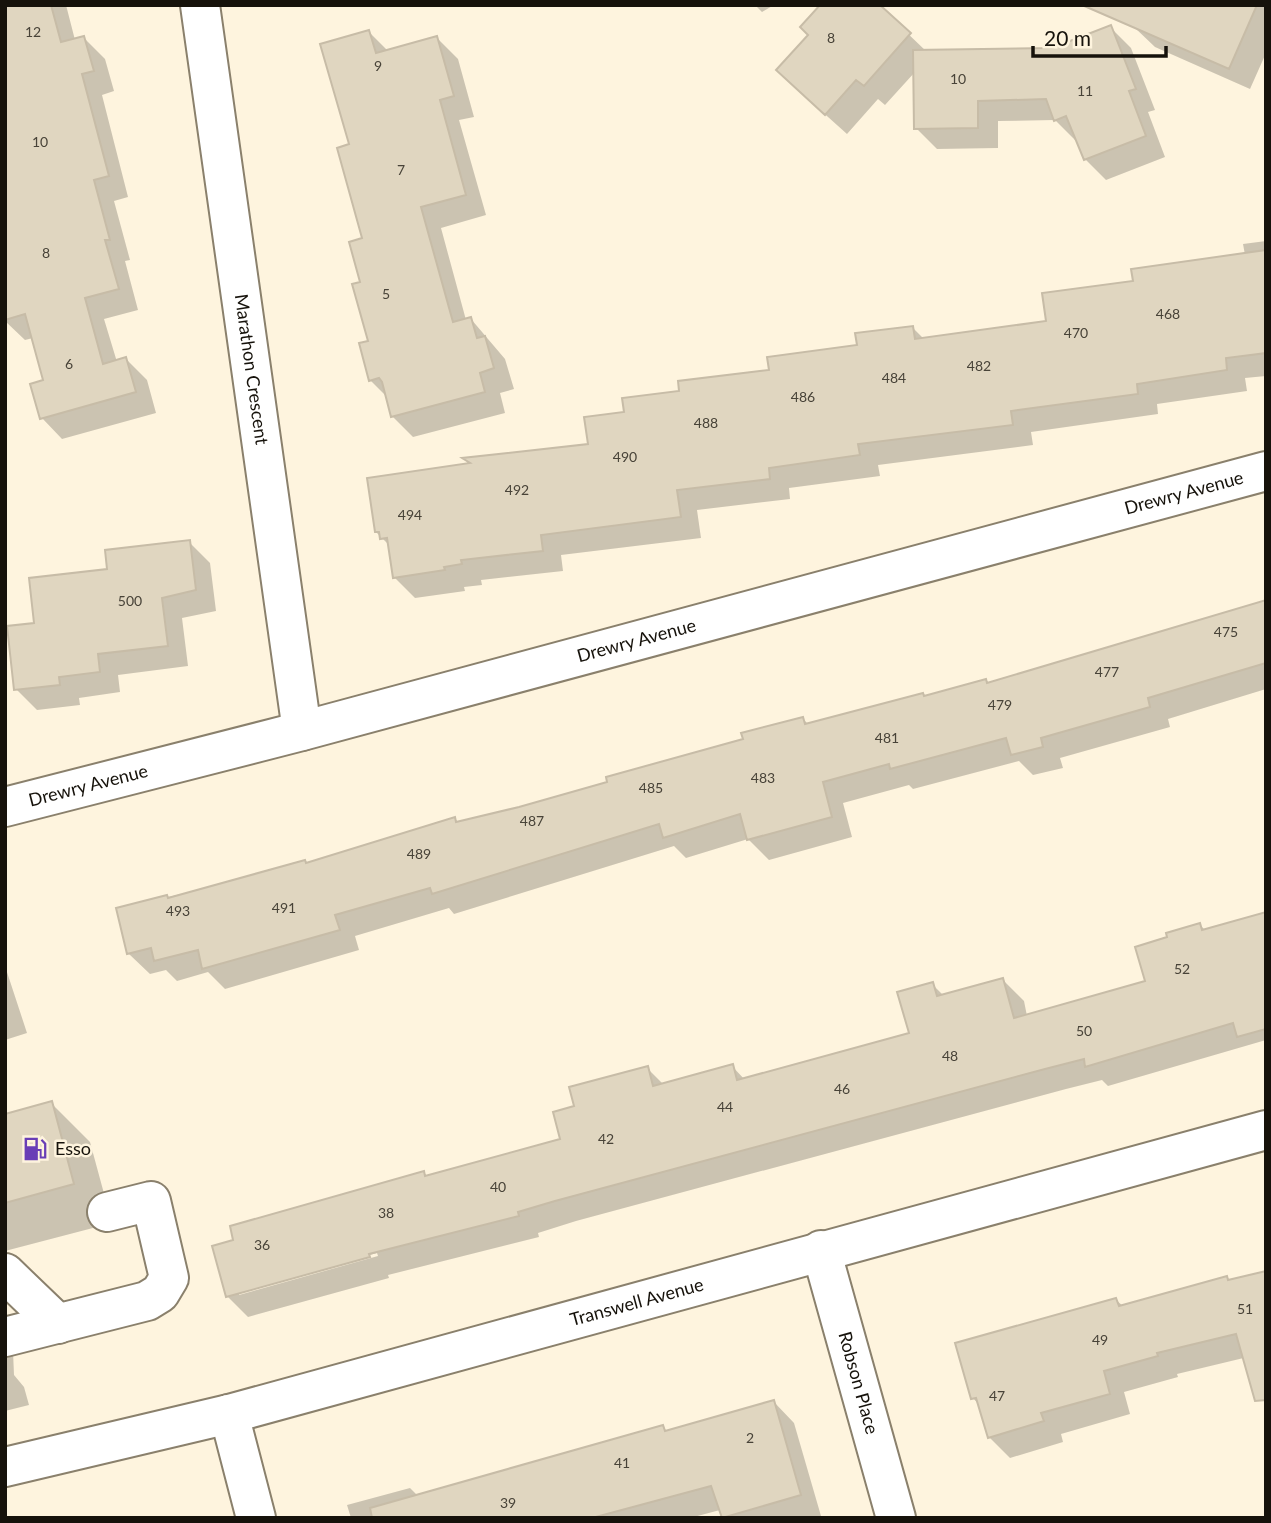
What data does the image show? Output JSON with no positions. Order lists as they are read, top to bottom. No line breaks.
{"streets":{"street":["Marathon Crescent","Drewry Avenue","Transwell Avenue","Robson Place"]},"crossings":[["Marathon Crescent","Drewry Avenue"],["Transwell Avenue","Robson Place"]],"places":{"fuel station":["Esso"]},"house_numbers":["12","8","9","10","11","10","7","8","5","468","470","6","482","484","486","488","490","492","494","500","475","477","479","481","483","485","487","489","491","493","52","50","48","46","44","42","40","38","36","51","49","47","2","41","39"],"scale_bar":"20 m"}
